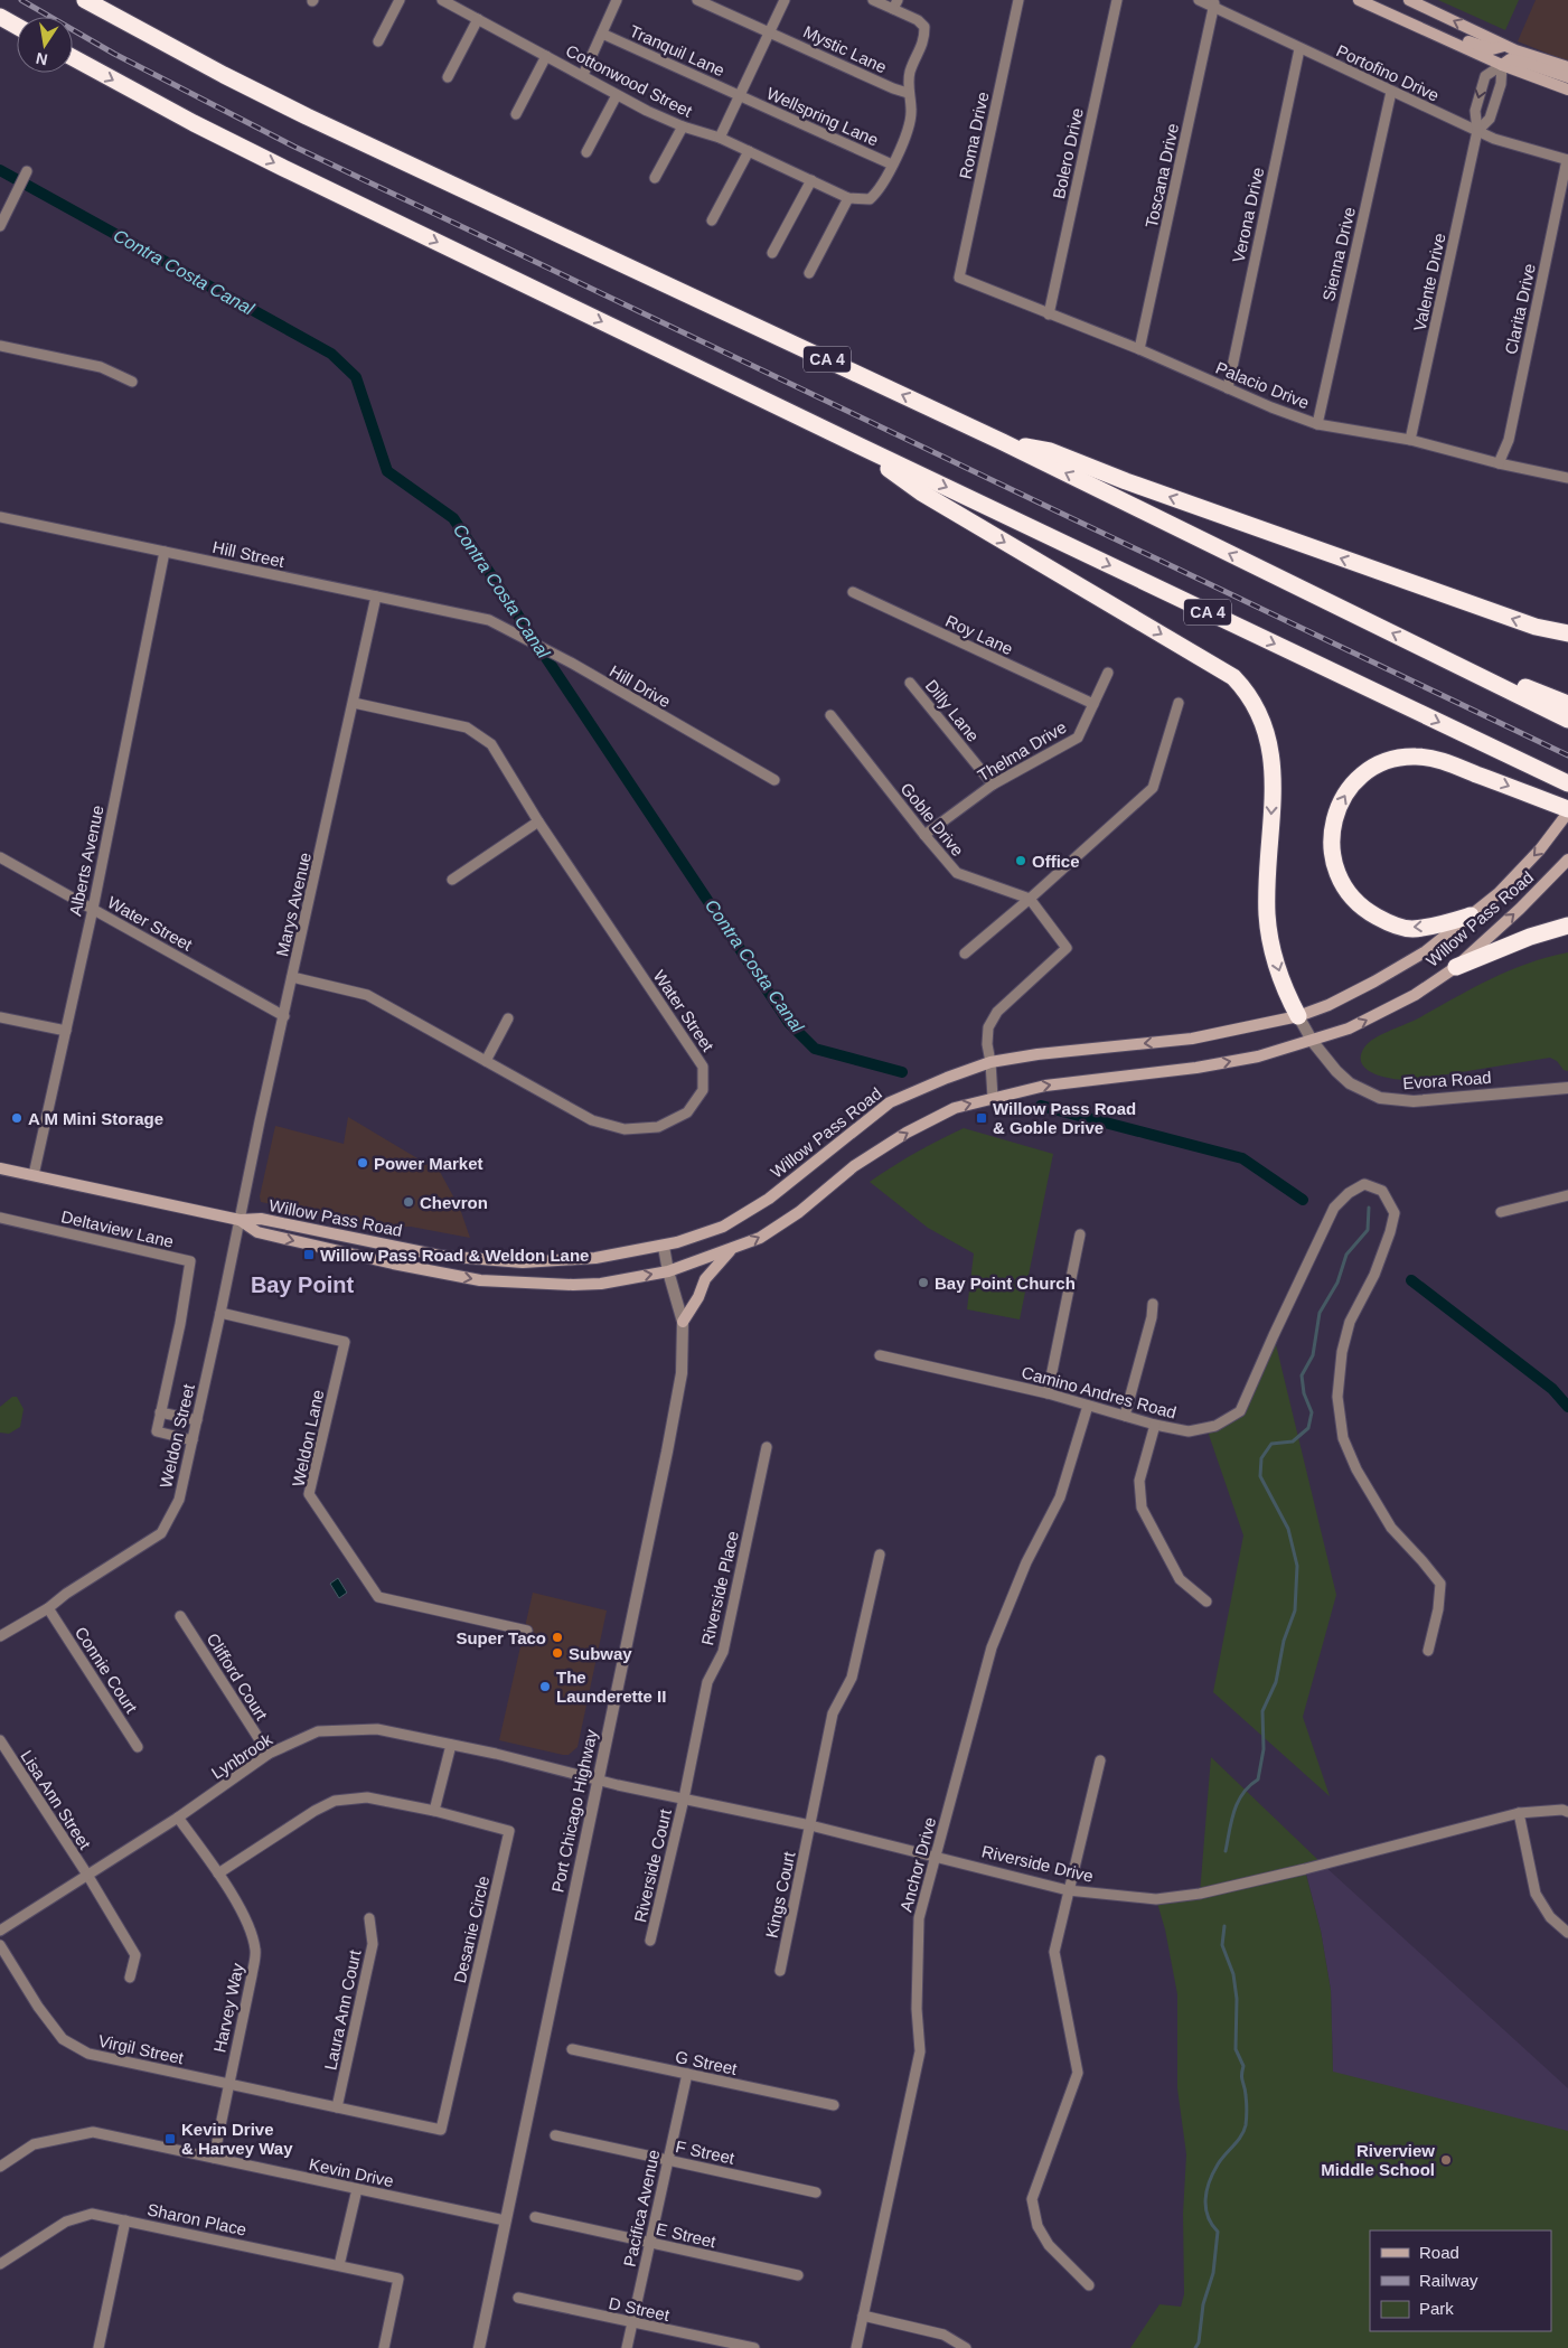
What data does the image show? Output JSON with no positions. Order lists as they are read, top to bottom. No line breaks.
{"streets":{"highway":["CA 4"],"main road":["Willow Pass Road"],"street":["Mystic Lane","Tranquil Lane","Portofino Drive","Cottonwood Street","Wellspring Lane","Roma Drive","Bolero Drive","Toscana Drive","Verona Drive","Sienna Drive","Valente Drive","Clarita Drive","Palacio Drive","Hill Street","Roy Lane","Hill Drive","Dilly Lane","Thelma Drive","Goble Drive","Alberts Avenue","Marys Avenue","Water Street","Evora Road","Deltaview Lane","Camino Andres Road","Weldon Street","Weldon Lane","Riverside Place","Connie Court","Clifford Court","Lynbrook","Lisa Ann Street","Port Chicago Highway","Riverside Drive","Anchor Drive","Riverside Court","Kings Court","Desanie Circle","Harvey Way","Laura Ann Court","Virgil Street","G Street","F Street","Kevin Drive","Pacifica Avenue","Sharon Place","E Street","D Street"]},"crossings":[["Tranquil Lane","Wellspring Lane"],["Portofino Drive","Toscana Drive"],["Portofino Drive","Verona Drive"],["Portofino Drive","Sienna Drive"],["Portofino Drive","Valente Drive"],["Portofino Drive","Clarita Drive"],["Cottonwood Street","Wellspring Lane"],["Roma Drive","Palacio Drive"],["Bolero Drive","Palacio Drive"],["Toscana Drive","Palacio Drive"],["Verona Drive","Palacio Drive"],["Sienna Drive","Palacio Drive"],["Valente Drive","Palacio Drive"],["Clarita Drive","Palacio Drive"],["Hill Street","Hill Drive"],["Hill Street","Alberts Avenue"],["Hill Street","Marys Avenue"],["Roy Lane","Thelma Drive"],["Dilly Lane","Thelma Drive"],["Thelma Drive","Goble Drive"],["Alberts Avenue","Willow Pass Road"],["Alberts Avenue","Water Street"],["Marys Avenue","Willow Pass Road"],["Marys Avenue","Water Street"],["Marys Avenue","Weldon Street"],["Willow Pass Road","Evora Road"],["Willow Pass Road","Weldon Street"],["Willow Pass Road","Port Chicago Highway"],["Deltaview Lane","Weldon Street"],["Camino Andres Road","Anchor Drive"],["Weldon Street","Weldon Lane"],["Weldon Street","Connie Court"],["Riverside Place","Riverside Drive"],["Riverside Place","Riverside Court"],["Clifford Court","Lynbrook"],["Lynbrook","Lisa Ann Street"],["Lynbrook","Port Chicago Highway"],["Lynbrook","Riverside Drive"],["Lynbrook","Harvey Way"],["Port Chicago Highway","Riverside Drive"],["Port Chicago Highway","Kevin Drive"],["Riverside Drive","Anchor Drive"],["Riverside Drive","Riverside Court"],["Riverside Drive","Kings Court"],["Desanie Circle","Harvey Way"],["Desanie Circle","Laura Ann Court"],["Desanie Circle","Virgil Street"],["Harvey Way","Virgil Street"],["Harvey Way","Kevin Drive"],["G Street","Pacifica Avenue"],["F Street","Pacifica Avenue"],["Pacifica Avenue","E Street"],["Pacifica Avenue","D Street"]],"districts":["Bay Point"],"water":["Contra Costa Canal"],"places":{"other":["Office","A M Mini Storage","Power Market","Chevron","Bay Point Church","Super Taco","Subway","The Launderette II","Riverview Middle School"],"transit":["Willow Pass Road & Goble Drive","Willow Pass Road & Weldon Lane","Kevin Drive & Harvey Way"]},"legend":["Road","Railway","Park"],"north":"bottom"}
